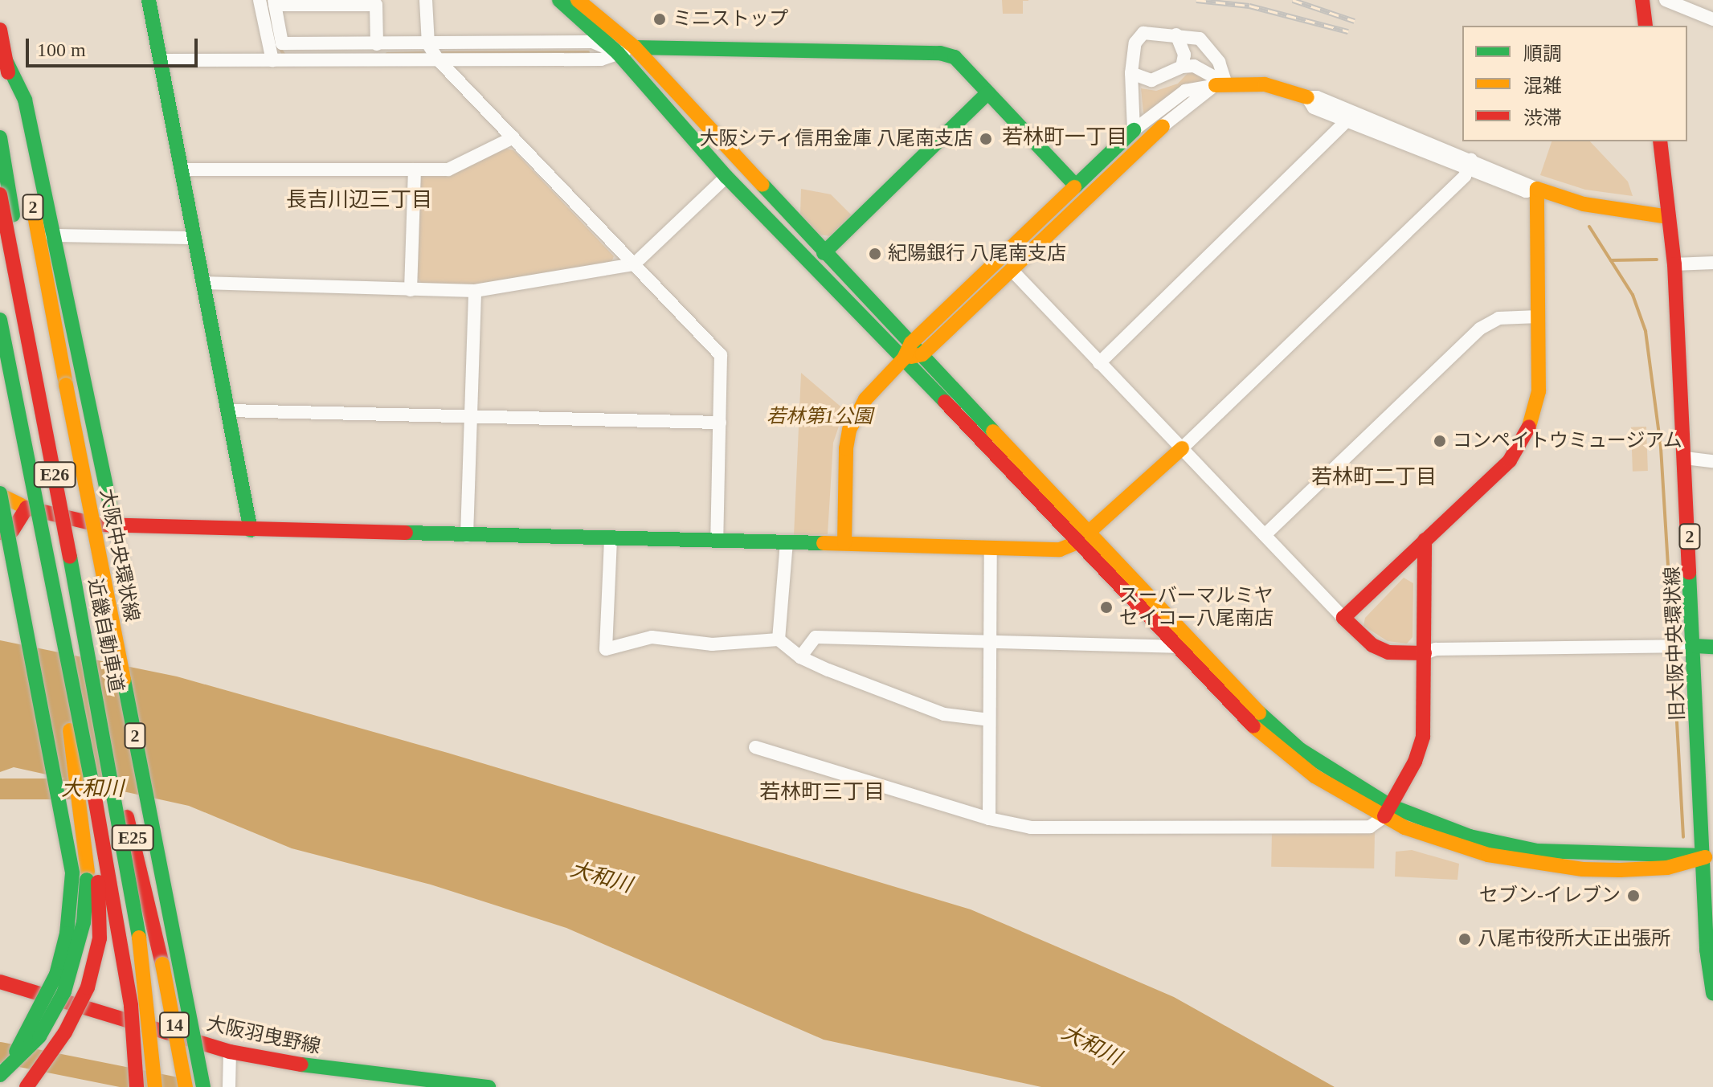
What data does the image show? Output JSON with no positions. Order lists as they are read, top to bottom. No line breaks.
{"streets":{"main road":["2","E26","大阪中央環状線","近畿自動車道","旧大阪中央環状線","E25","14","大阪羽曳野線"]},"crossings":[["近畿自動車道","E25"],["E25","14"]],"districts":["若林町一丁目","長吉川辺三丁目","若林町二丁目","若林町三丁目"],"water":["大和川"],"parks":["若林第1公園"],"places":["ミニストップ","大阪シティ信用金庫 八尾南支店","紀陽銀行 八尾南支店","コンペイトウミュージアム","スーバーマルミヤ セイコー八尾南店","セブン-イレブン","八尾市役所大正出張所"],"legend":["順調","混雑","渋滞"],"scale_bar":"100 m"}
